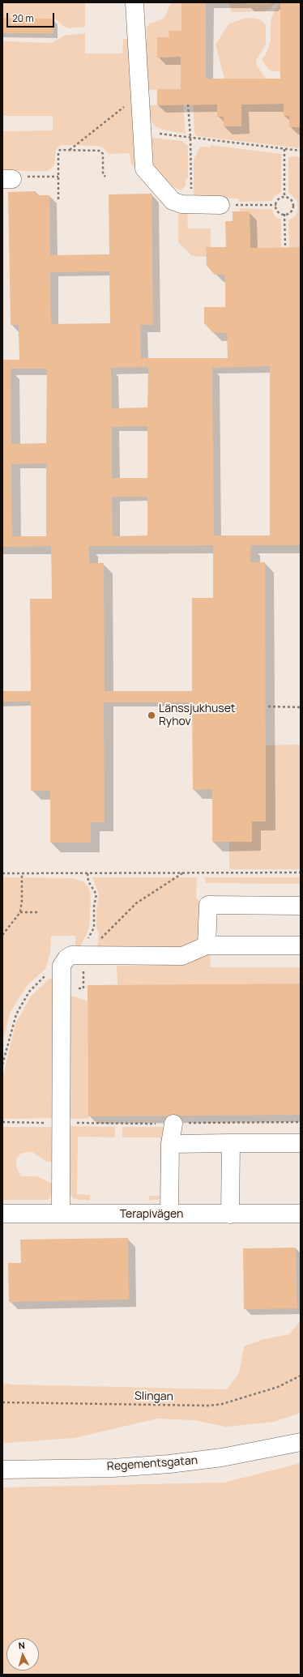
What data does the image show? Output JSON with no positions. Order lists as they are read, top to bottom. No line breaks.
{"streets":{"street":["Terapivägen","Regementsgatan"],"path":["Slingan"]},"places":["Länssjukhuset Ryhov"],"scale_bar":"20 m","north":"top"}
